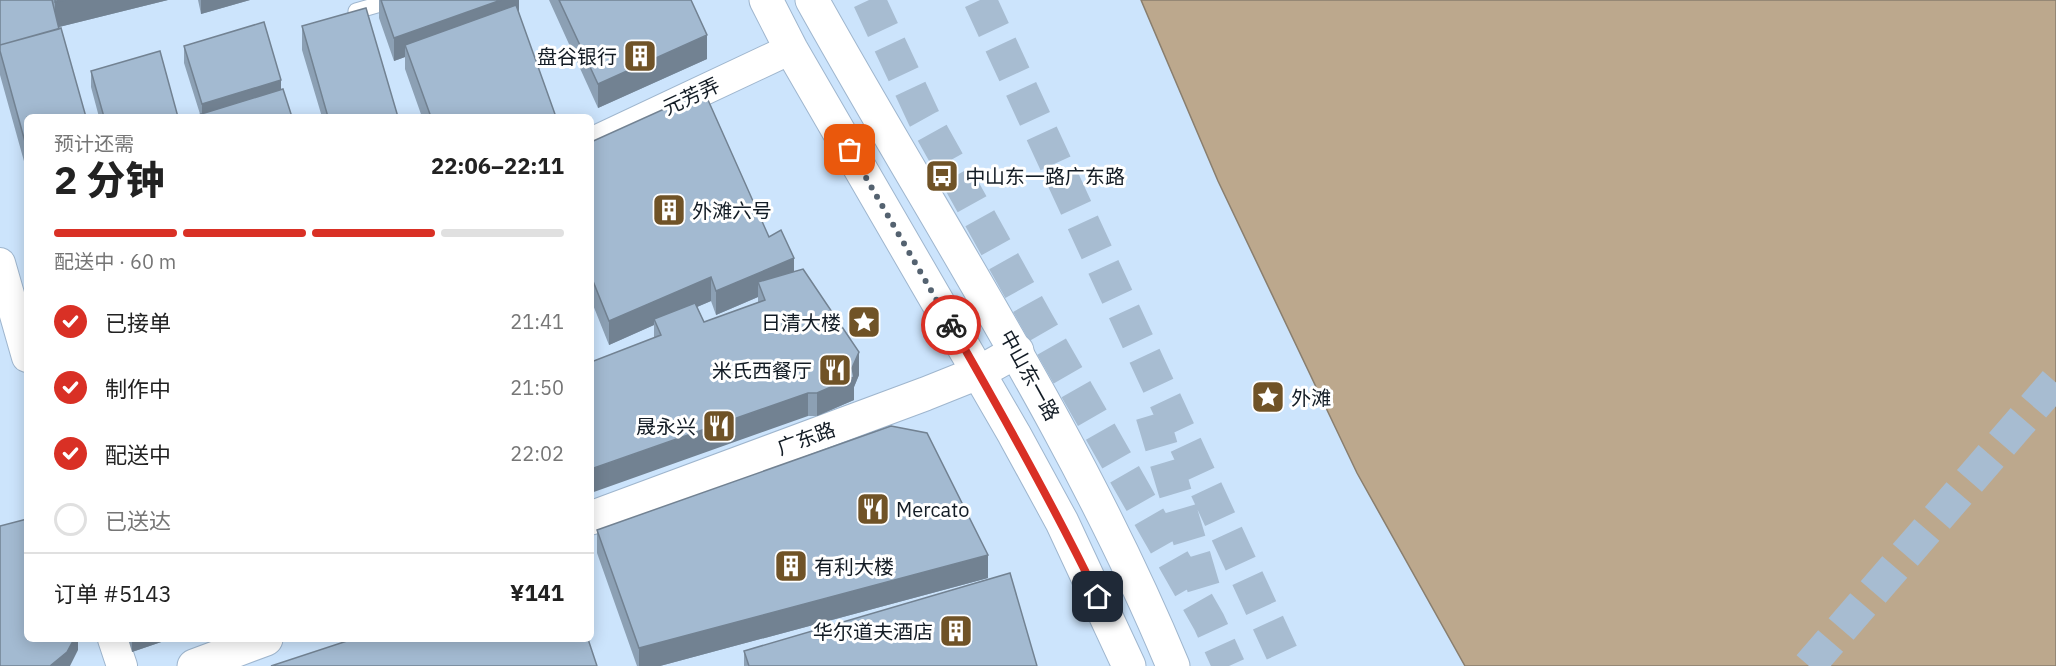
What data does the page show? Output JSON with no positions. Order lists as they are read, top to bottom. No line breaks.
{"streets":{"main road":["中山东一路","广东路"],"street":["元芳弄"]},"crossings":[["中山东一路","广东路"]],"places":{"building":["盘谷银行","外滩六号","有利大楼","华尔道夫酒店"],"bus stop":["中山东一路广东路"],"place":["日清大楼","外滩"],"restaurant":["米氏西餐厅","晟永兴","Mercato"]},"page":{"heading":["2 分钟","预计还需","22:06–22:11"],"panel":["订单 #5143","¥141"],"bar":"配送中 · 60 m","list":[["已接单","21:41"],["制作中","21:50"],["配送中","22:02"],"已送达"]}}
